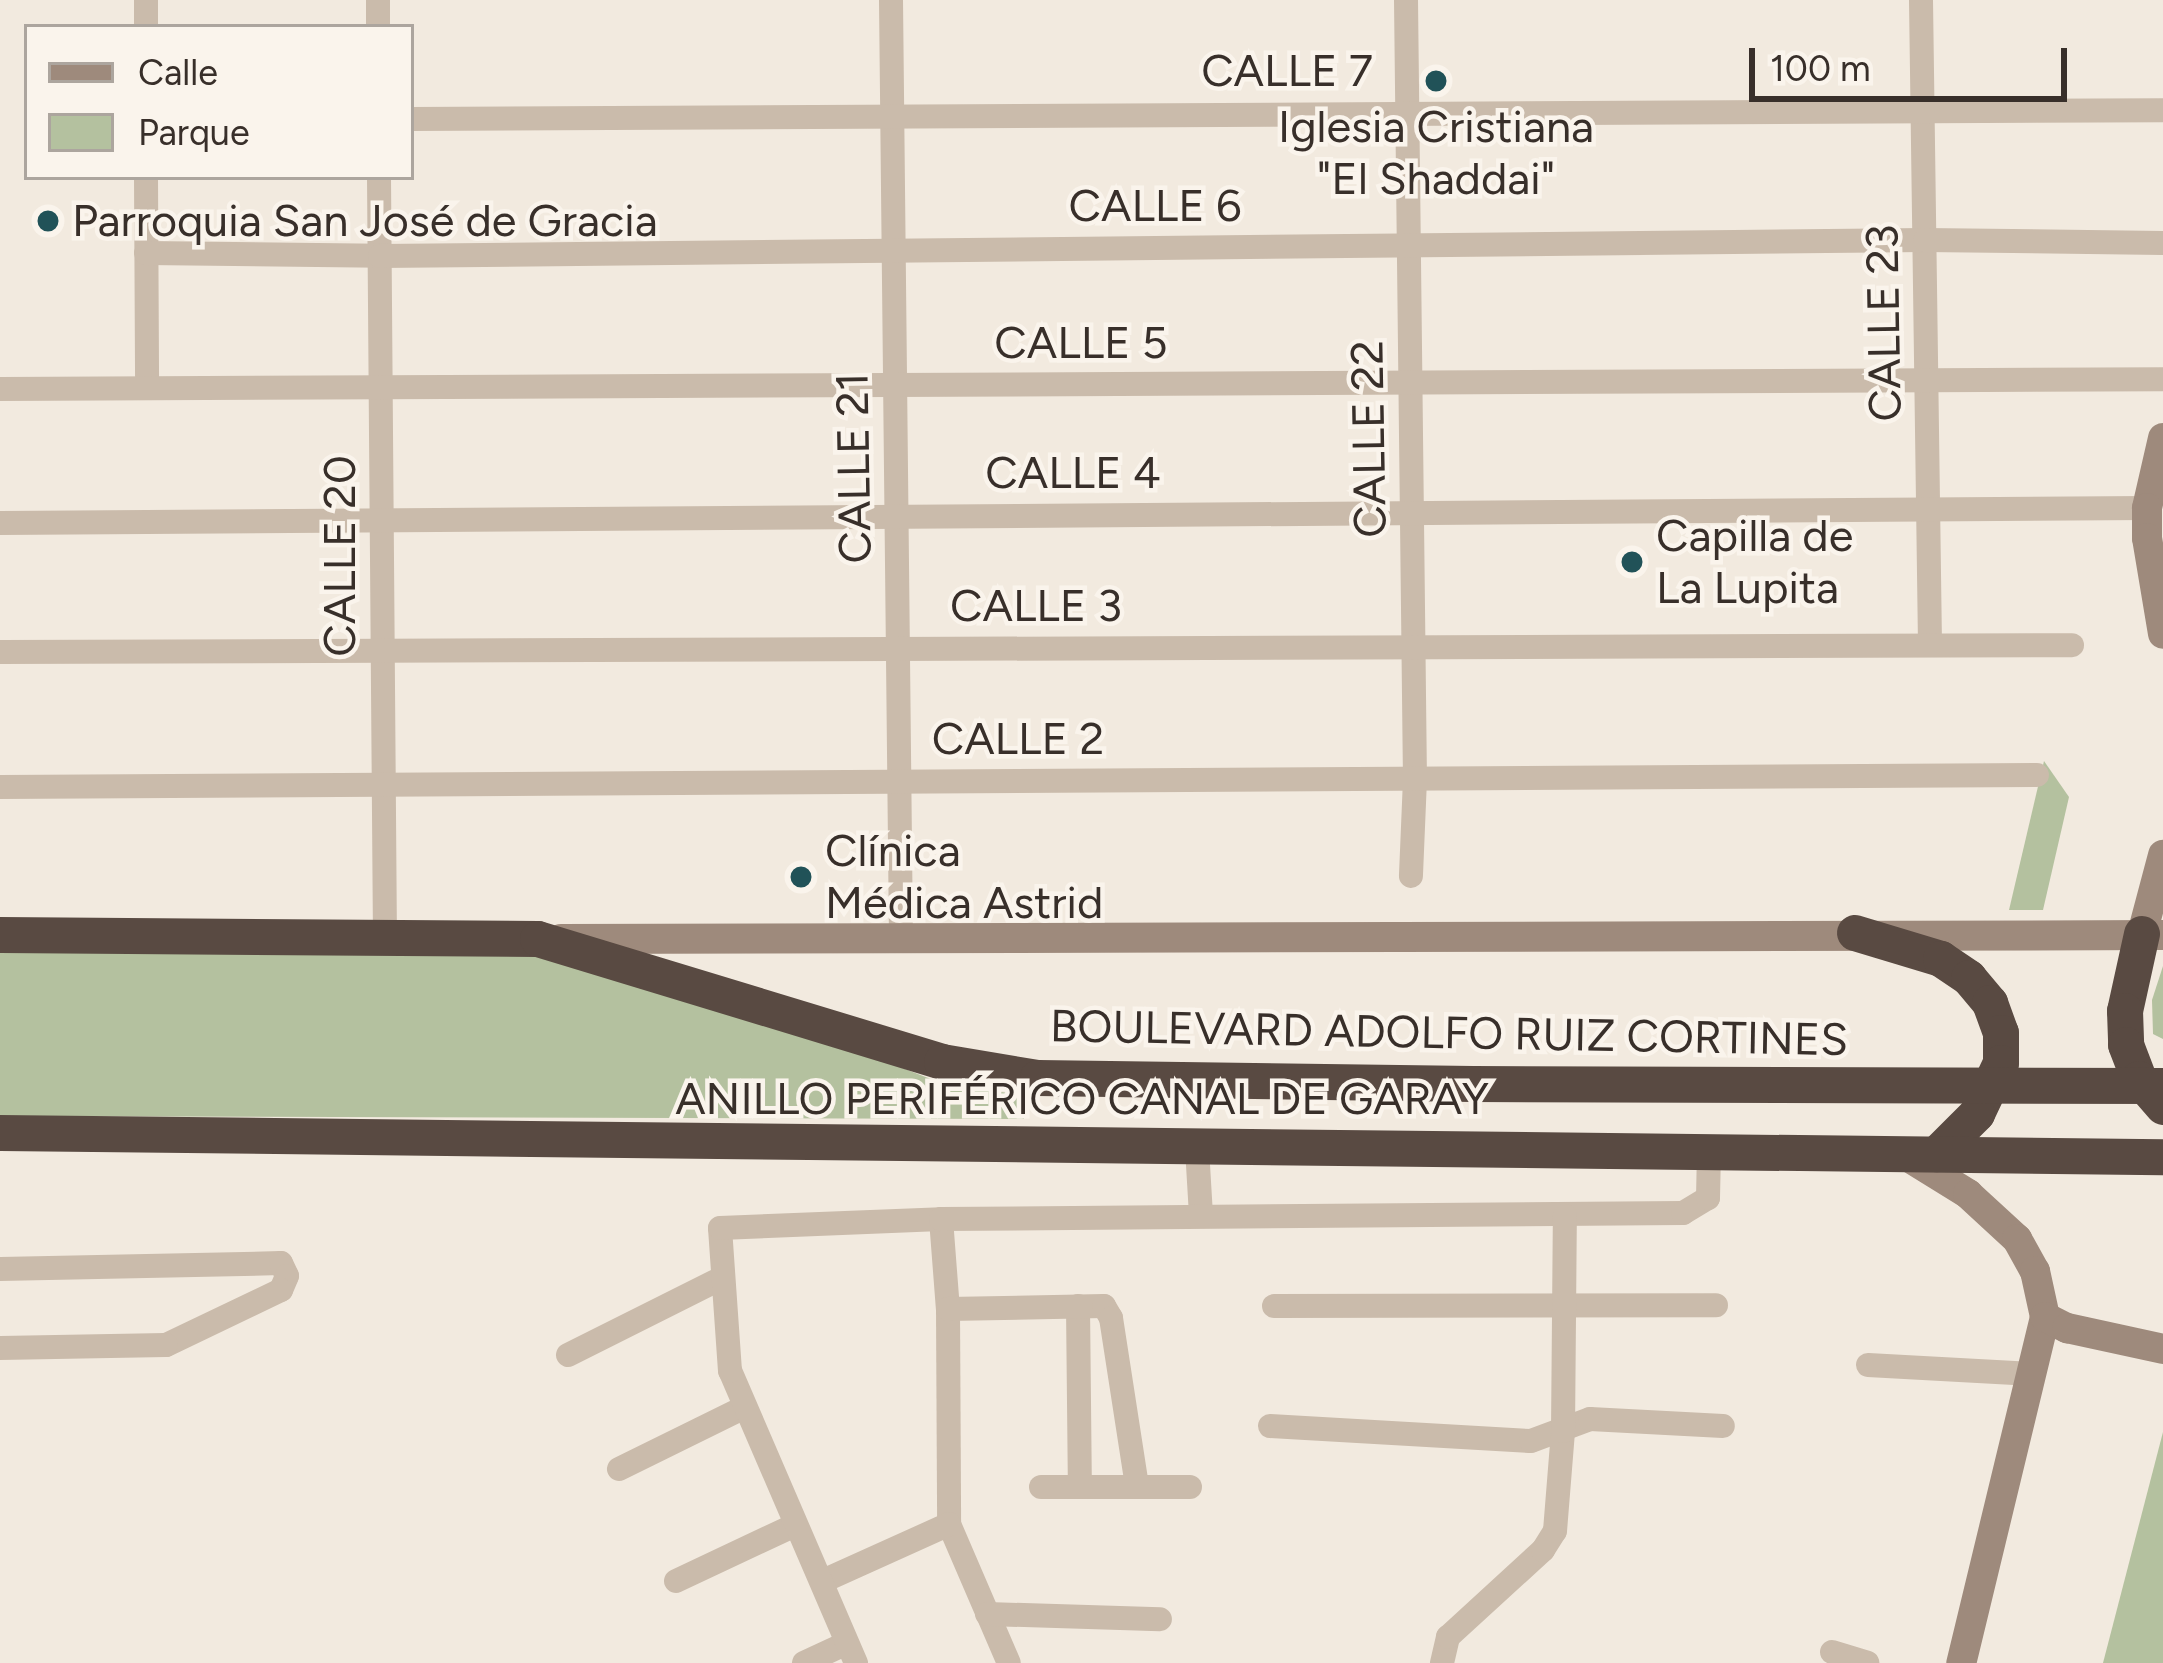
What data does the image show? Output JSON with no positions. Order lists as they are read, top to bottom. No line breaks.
{"streets":{"highway":["BOULEVARD ADOLFO RUIZ CORTINES","ANILLO PERIFÉRICO CANAL DE GARAY"],"street":["CALLE 7","CALLE 6","CALLE 23","CALLE 5","CALLE 22","CALLE 21","CALLE 4","CALLE 20","CALLE 3","CALLE 2"]},"crossings":[["CALLE 7","CALLE 23"],["CALLE 7","CALLE 22"],["CALLE 7","CALLE 21"],["CALLE 6","CALLE 23"],["CALLE 6","CALLE 22"],["CALLE 6","CALLE 21"],["CALLE 6","CALLE 20"],["CALLE 23","CALLE 5"],["CALLE 23","CALLE 4"],["CALLE 23","CALLE 3"],["CALLE 5","CALLE 22"],["CALLE 5","CALLE 21"],["CALLE 5","CALLE 20"],["CALLE 22","CALLE 4"],["CALLE 22","CALLE 3"],["CALLE 22","CALLE 2"],["CALLE 21","CALLE 4"],["CALLE 21","CALLE 3"],["CALLE 21","CALLE 2"],["CALLE 4","CALLE 20"],["CALLE 20","CALLE 3"],["CALLE 20","CALLE 2"]],"places":["Iglesia Cristiana \"El Shaddai\"","Parroquia San José de Gracia","Capilla de La Lupita","Clínica Médica Astrid"],"legend":["Calle","Parque"],"scale_bar":"100 m"}
